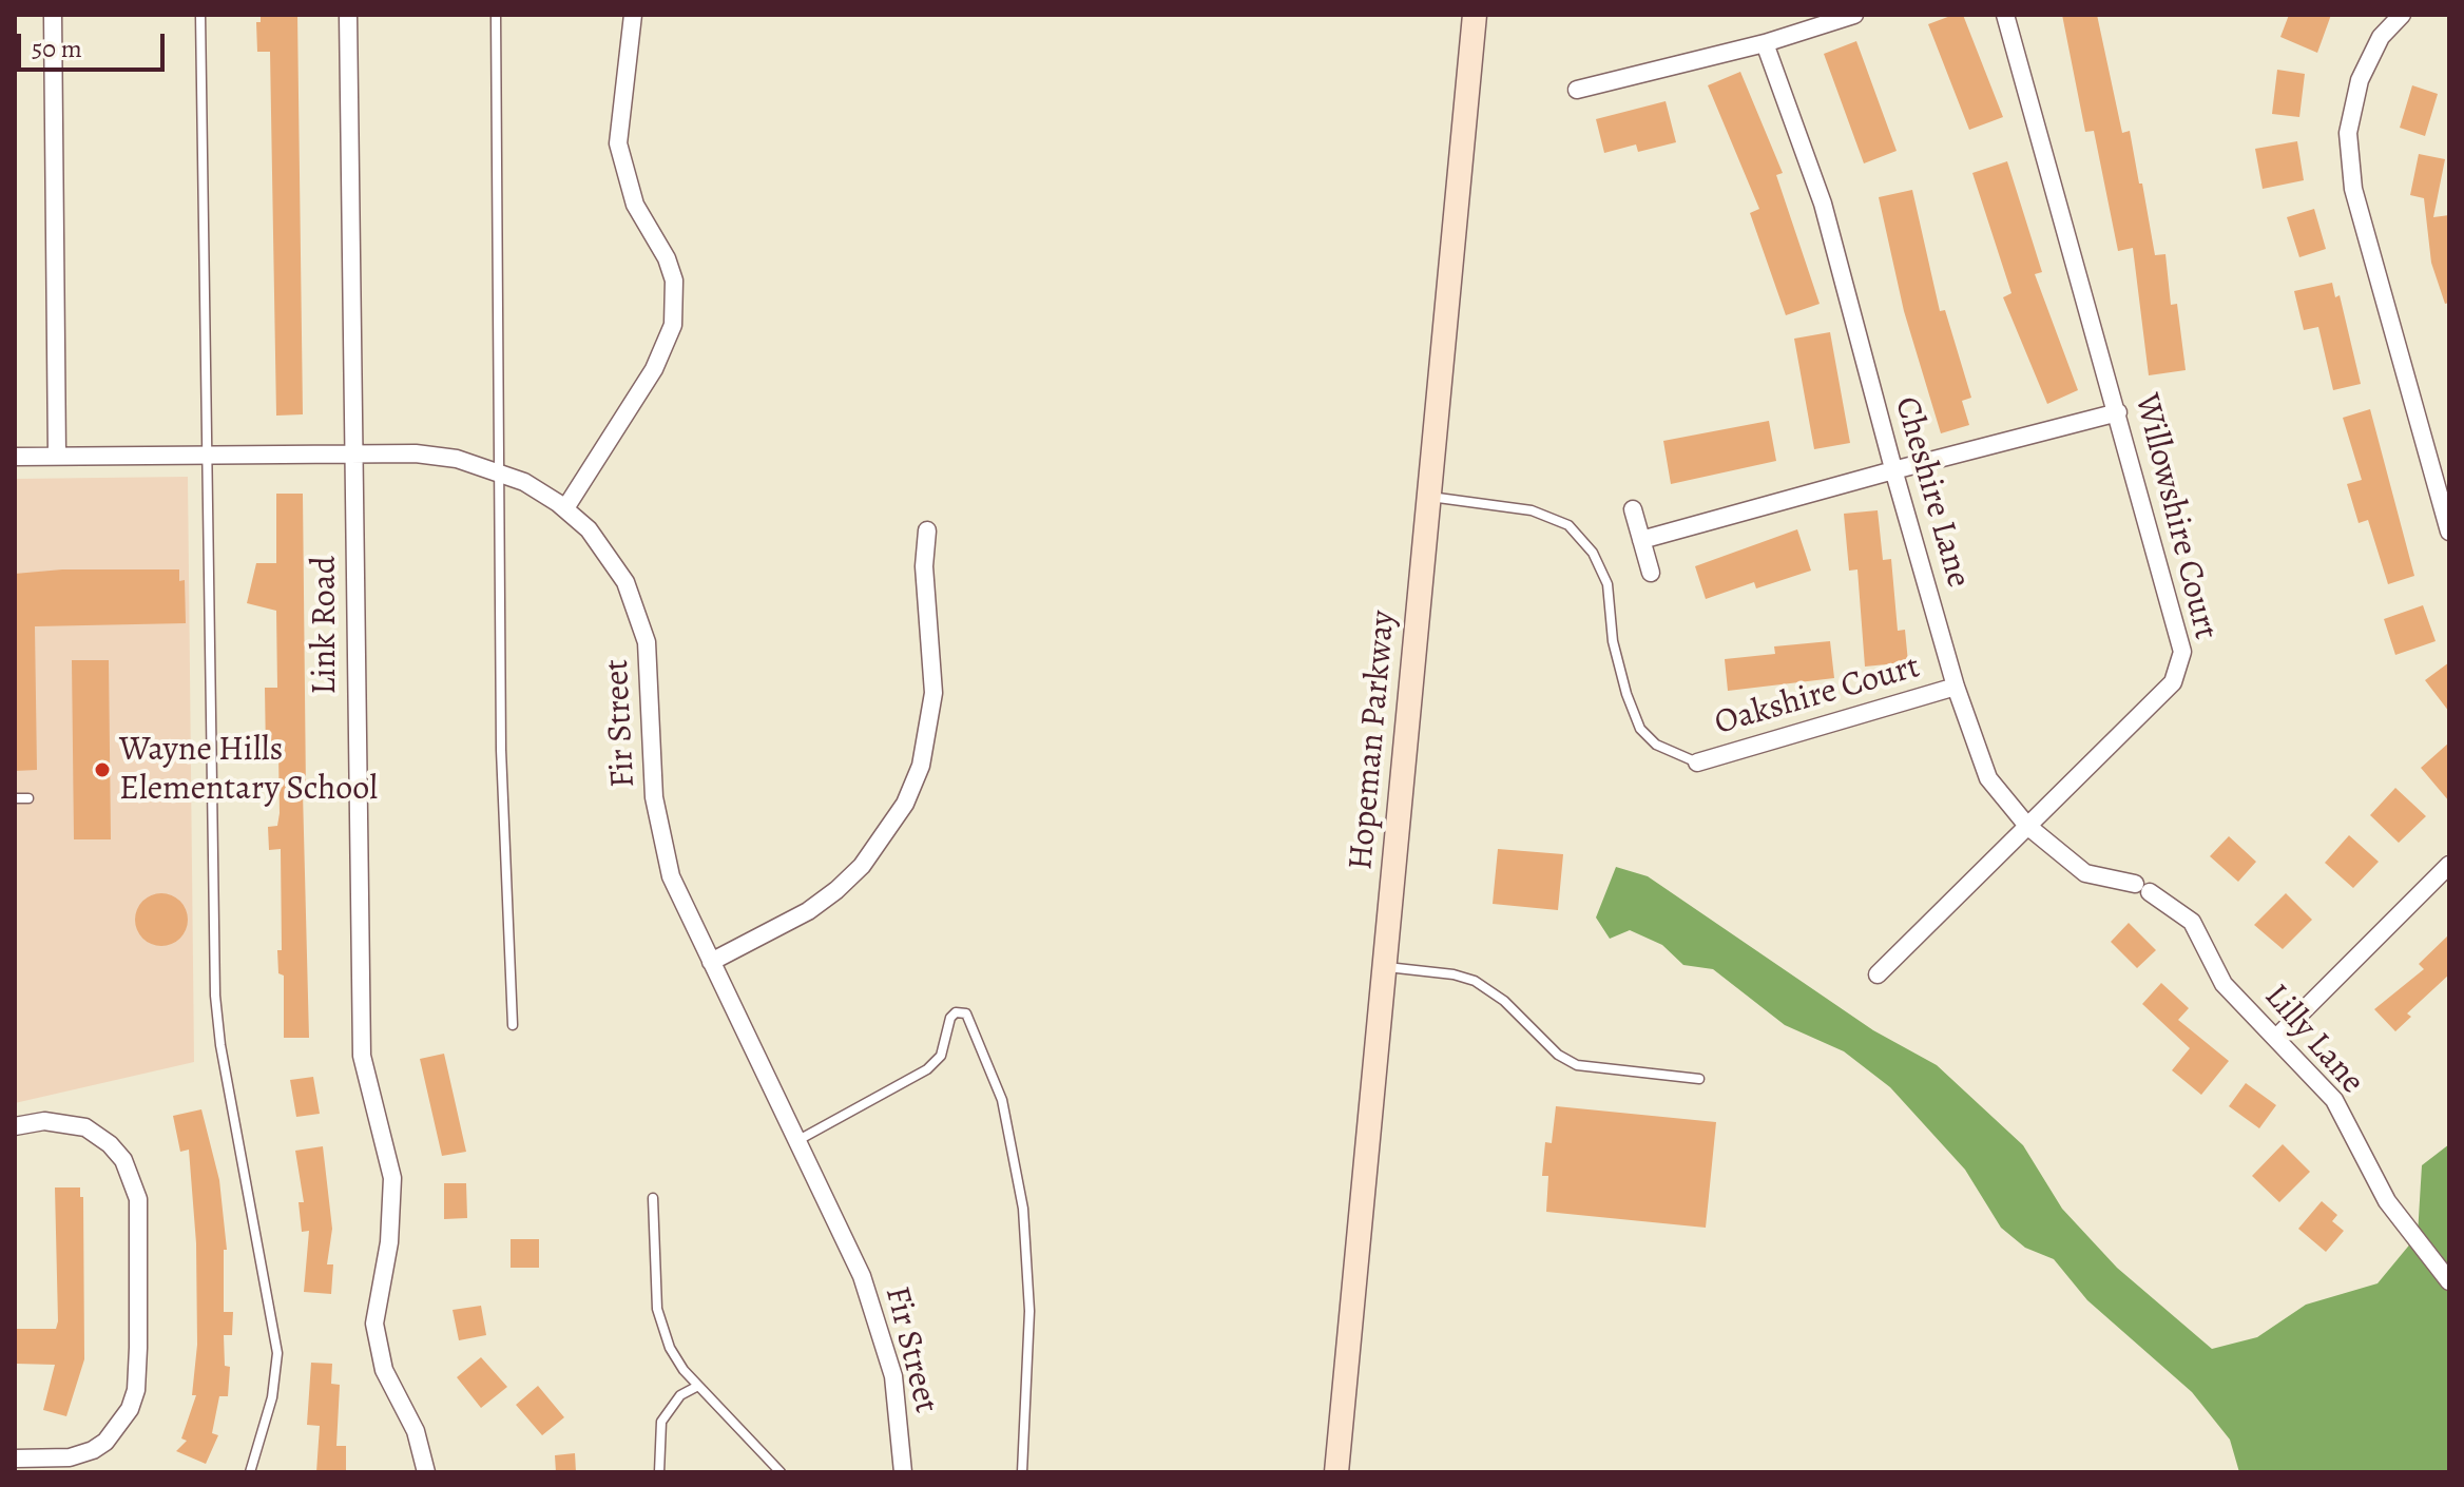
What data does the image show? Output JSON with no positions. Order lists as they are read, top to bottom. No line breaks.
{"streets":{"main road":["Hopeman Parkway"],"street":["Cheshire Lane","Willowshire Court","Link Road","Oakshire Court","Fir Street","Lilly Lane"]},"crossings":[["Cheshire Lane","Willowshire Court"],["Cheshire Lane","Oakshire Court"],["Cheshire Lane","Lilly Lane"],["Link Road","Fir Street"]],"places":["Wayne Hills Elementary School"],"scale_bar":"50 m"}
